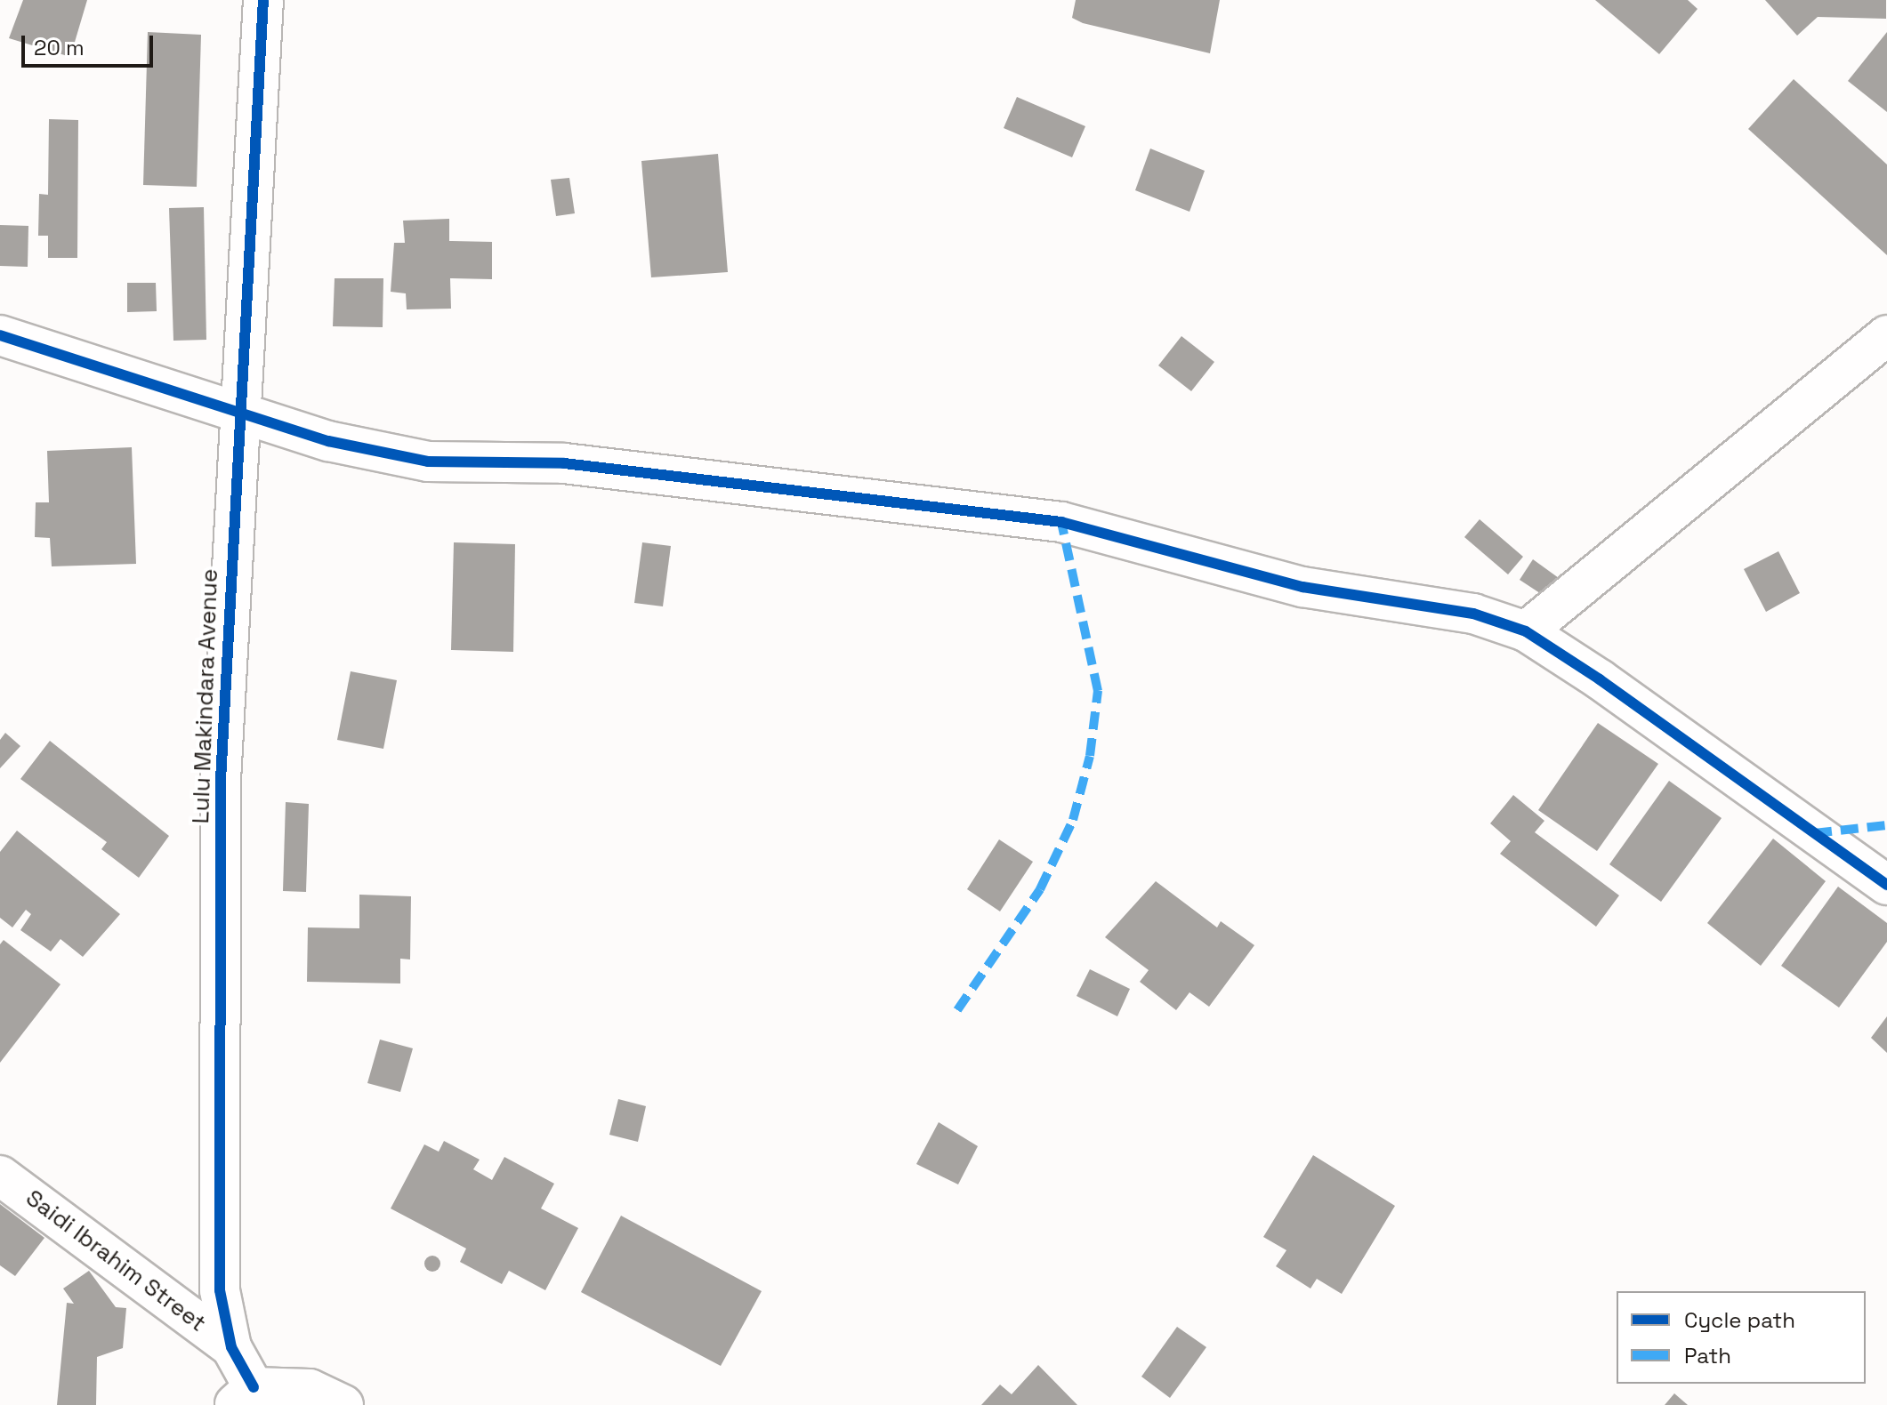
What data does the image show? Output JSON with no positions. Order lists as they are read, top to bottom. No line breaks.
{"streets":{"street":["Lulu Makindara Avenue","Saidi Ibrahim Street"]},"crossings":[["Lulu Makindara Avenue","Saidi Ibrahim Street"]],"legend":["Cycle path","Path"],"scale_bar":"20 m"}
